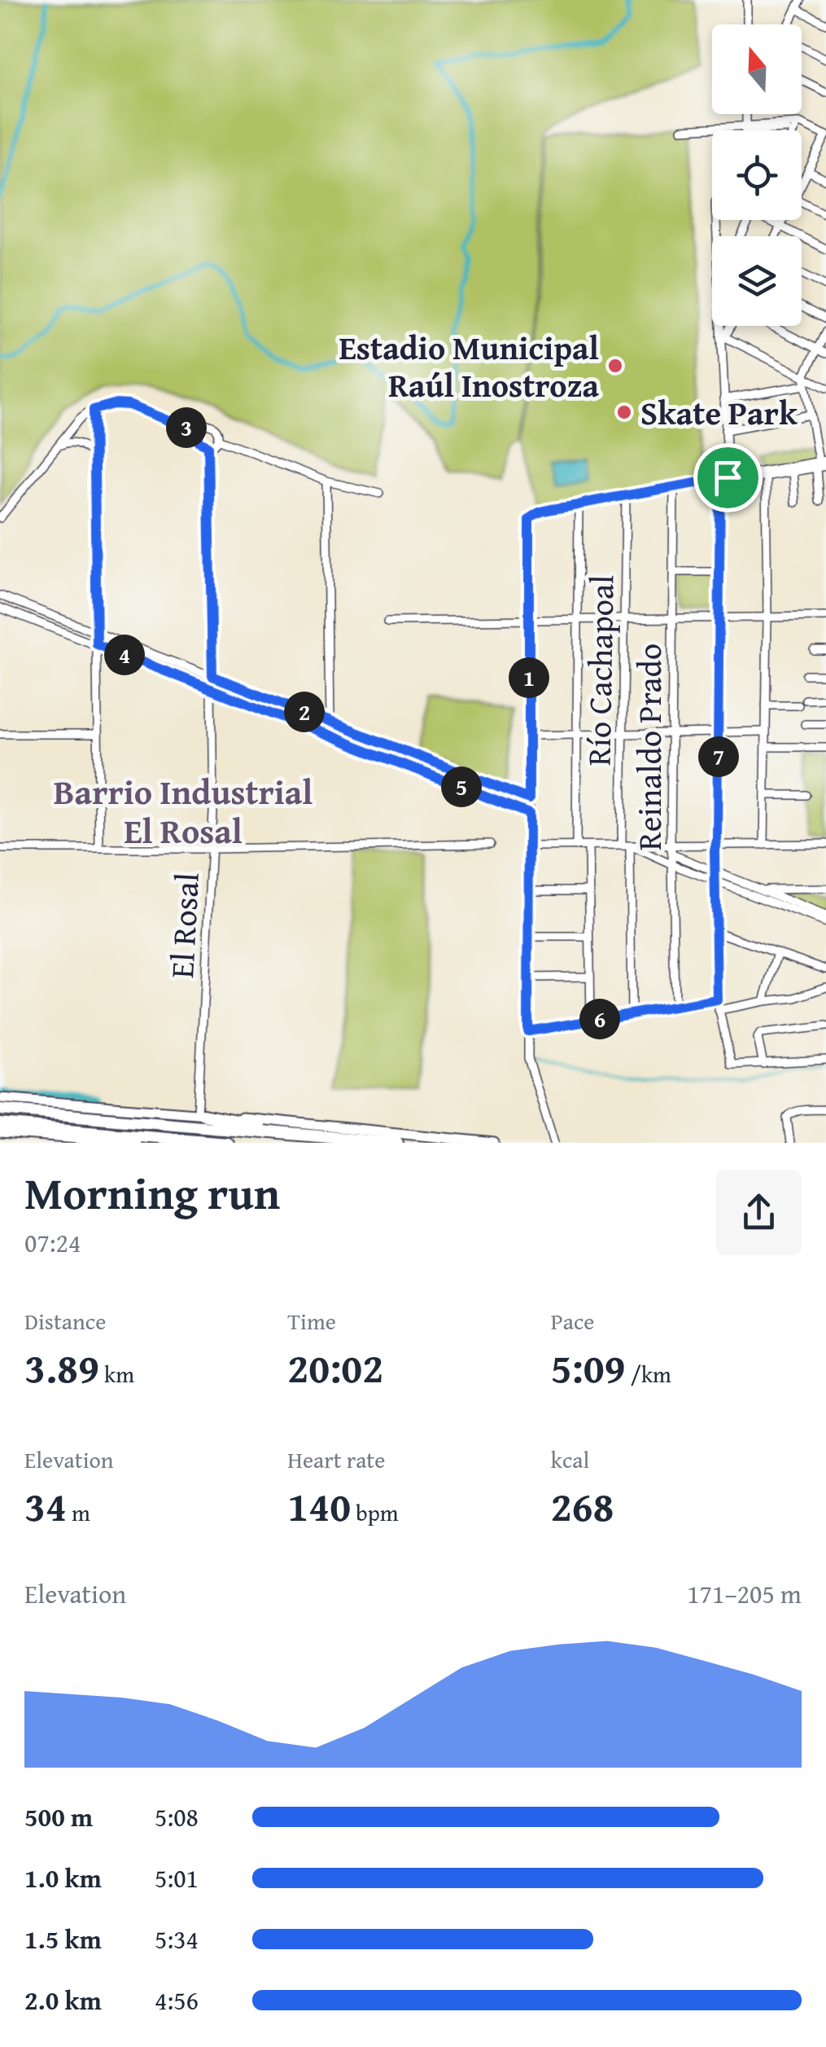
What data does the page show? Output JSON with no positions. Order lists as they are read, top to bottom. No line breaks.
{"streets":{"street":["Río Cachapoal","Reinaldo Prado","El Rosal"]},"districts":["Barrio Industrial El Rosal"],"places":["Estadio Municipal Raúl Inostroza","Skate Park"],"north":"top","page":{"pins":["3","4","1","2","7","5","6"],"heading":["Morning run","07:24"],"stats":[["Distance","3.89 km"],["Time","20:02"],["Pace","5:09 /km"],["Elevation","34 m"],["Heart rate","140 bpm"],["kcal","268"]],"chart":["Elevation","171–205 m"],"list":[{"name":"500 m","note":"5:08"},{"name":"1.0 km","note":"5:01"},{"name":"1.5 km","note":"5:34"},{"name":"2.0 km","note":"4:56"}]}}
